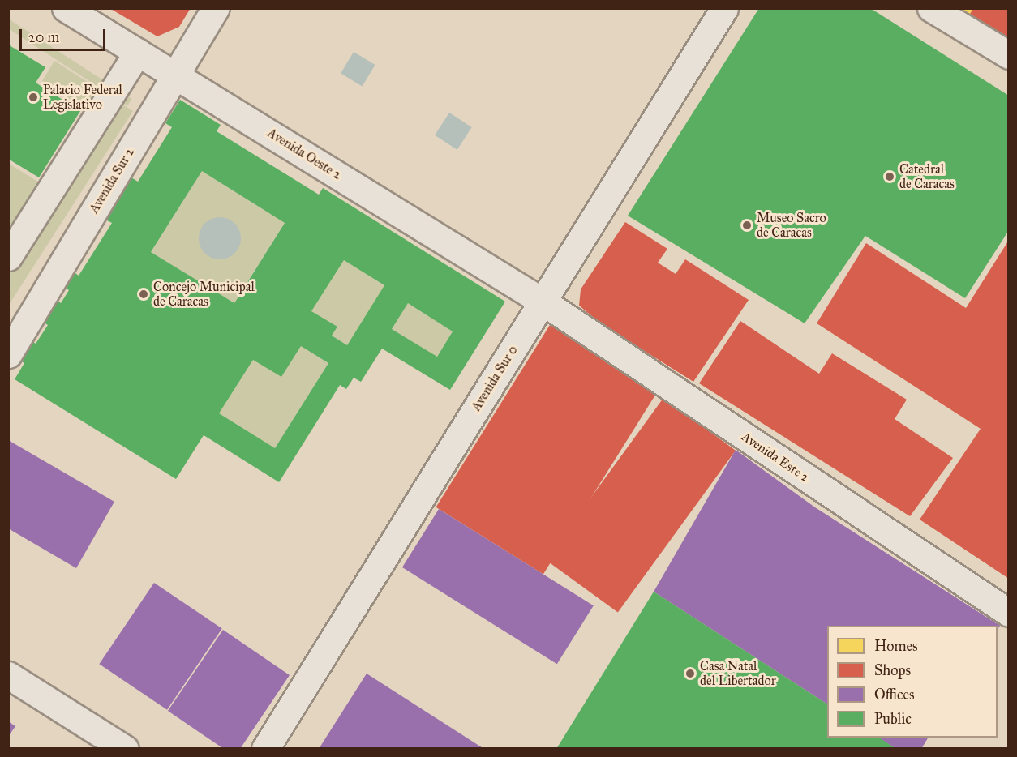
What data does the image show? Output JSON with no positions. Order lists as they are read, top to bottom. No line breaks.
{"streets":{"street":["Avenida Oeste 2","Avenida Sur 2","Avenida Sur 0","Avenida Este 2"]},"crossings":[["Avenida Oeste 2","Avenida Sur 2"],["Avenida Oeste 2","Avenida Sur 0"],["Avenida Oeste 2","Avenida Este 2"],["Avenida Sur 0","Avenida Este 2"]],"places":["Palacio Federal Legislativo","Catedral de Caracas","Museo Sacro de Caracas","Concejo Municipal de Caracas","Casa Natal del Libertador"],"legend":["Homes","Shops","Offices","Public"],"scale_bar":"20 m"}
